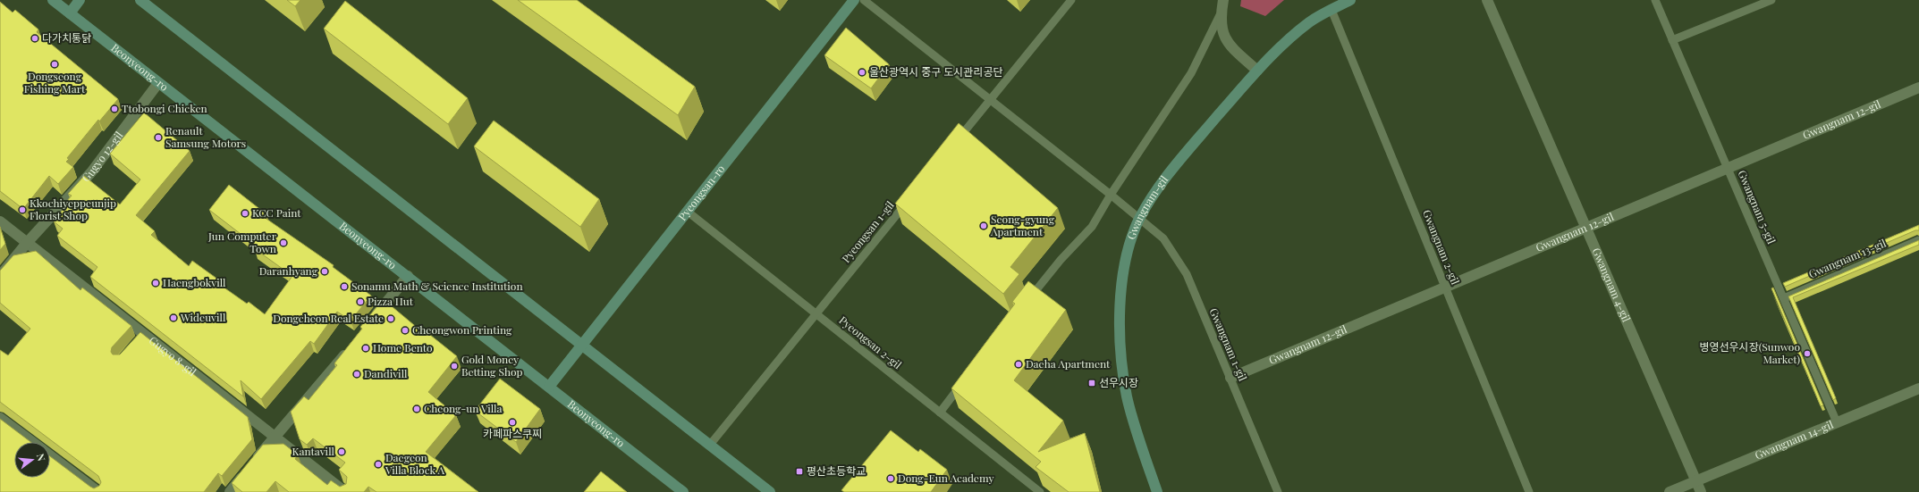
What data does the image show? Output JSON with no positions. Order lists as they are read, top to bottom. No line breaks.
{"streets":{"main road":["Beonyeong-ro","Pyeongsan-ro","Gwangnam-gil"],"street":["Gwangnam 12-gil","Gugyo 12-gil","Gwangnam 4-gil","Gugyo 8-gil","Gwangnam 14-gil"],"lane":["Gwangnam 5-gil","Pyeongsan 1-gil","Gwangnam 2-gil","Gwangnam 13-gil","Pyeongsan 2-gil","Gwangnam 1-gil"]},"crossings":[["Beonyeong-ro","Gugyo 12-gil"],["Beonyeong-ro","Pyeongsan-ro"],["Gwangnam 12-gil","Gwangnam 5-gil"],["Gwangnam 12-gil","Gwangnam 2-gil"],["Gwangnam 12-gil","Gwangnam 4-gil"],["Gwangnam 12-gil","Gwangnam 1-gil"],["Gugyo 12-gil","Gugyo 8-gil"],["Pyeongsan-ro","Pyeongsan 2-gil"],["Gwangnam 5-gil","Gwangnam 13-gil"],["Gwangnam 5-gil","Gwangnam 14-gil"],["Gwangnam-gil","Gwangnam 2-gil"],["Gwangnam-gil","Gwangnam 1-gil"],["Pyeongsan 1-gil","Pyeongsan 2-gil"],["Gwangnam 4-gil","Gwangnam 14-gil"]],"places":{"other":["다가치통닭","Dongseong Fishing Mart","울산광역시 중구 도시관리공단","Ttobongi Chicken","Renault Samsung Motors","Kkochiyeppeunjip Florist Shop","KCC Paint","Seong-gyung Apartment","Jun Computer Town","Daranhyang","Haengbokvill","Sonamu Math & Science Institution","Pizza Hut","Wideuvill","Dongcheon Real Estate","Cheongwon Printing","Home Bento","병영선우시장(Sunwoo Market)","Daeha Apartment","Gold Money Betting Shop","Dandivill","Cheong-un Villa","카페파스쿠찌","Kantavill","Daegeon Villa Block A","Dong-Eun Academy"],"transit":["선우시장","평산초등학교"]},"north":"right"}
